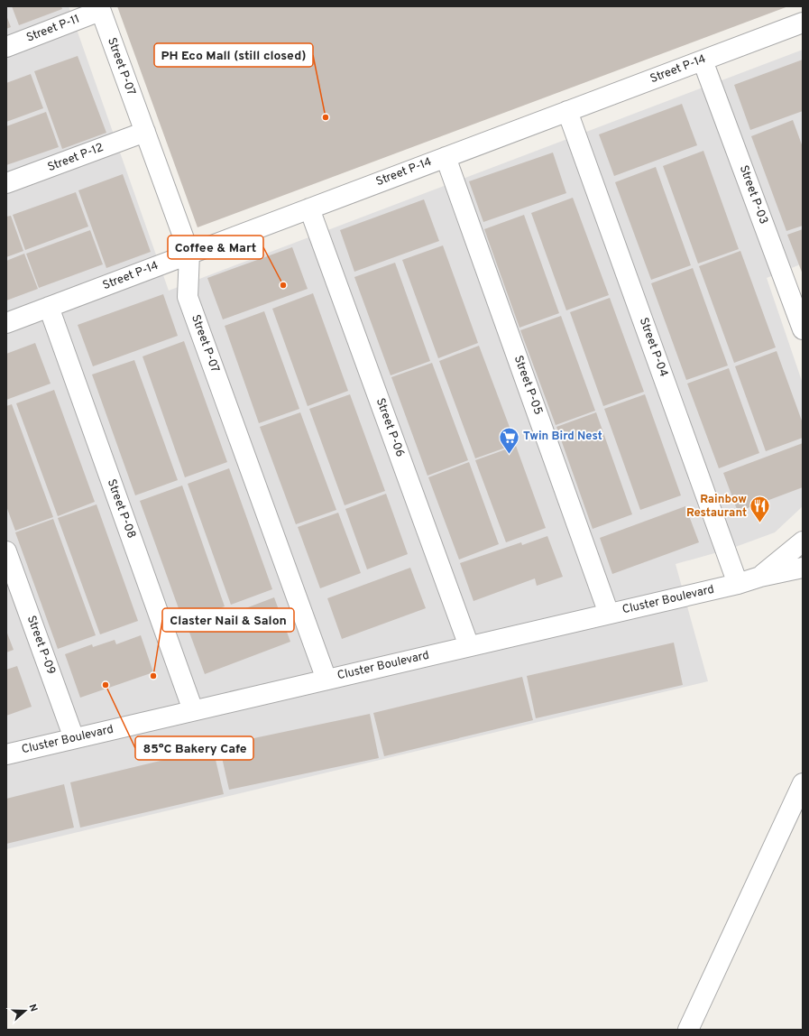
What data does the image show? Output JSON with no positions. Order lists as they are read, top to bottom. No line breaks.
{"streets":{"street":["Street P-11","Street P-07","Street P-14","Street P-12","Street P-03","Street P-04","Street P-05","Street P-06","Street P-08","Cluster Boulevard","Street P-09"]},"crossings":[["Street P-11","Street P-07"],["Street P-07","Street P-14"],["Street P-07","Street P-12"],["Street P-07","Cluster Boulevard"],["Street P-14","Street P-03"],["Street P-14","Street P-04"],["Street P-14","Street P-05"],["Street P-14","Street P-06"],["Street P-14","Street P-08"],["Street P-04","Cluster Boulevard"],["Street P-05","Cluster Boulevard"],["Street P-06","Cluster Boulevard"],["Street P-08","Cluster Boulevard"],["Cluster Boulevard","Street P-09"]],"places":{"other":["PH Eco Mall (still closed)","Coffee & Mart","Claster Nail & Salon","85°C Bakery Cafe"],"supermarket":["Twin Bird Nest"],"restaurant":["Rainbow Restaurant"]},"north":"right"}
